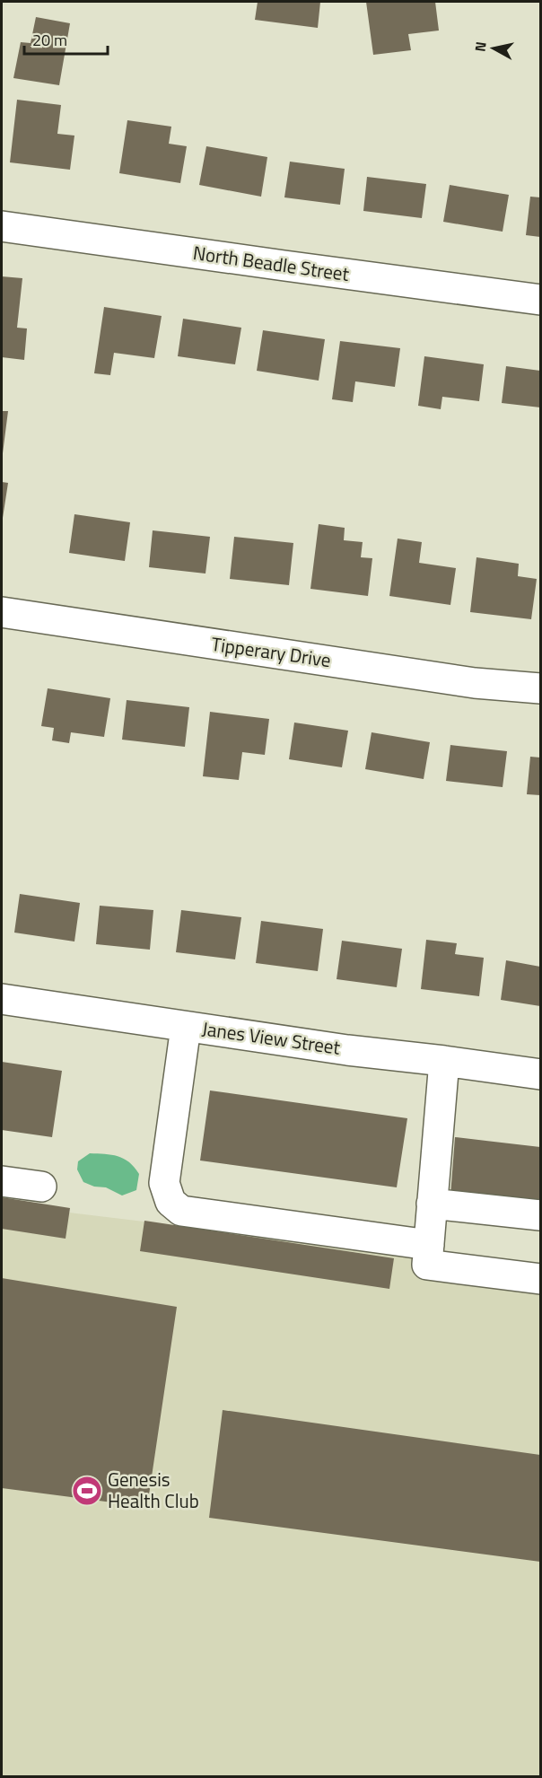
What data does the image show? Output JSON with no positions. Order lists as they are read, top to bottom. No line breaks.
{"streets":{"street":["North Beadle Street","Tipperary Drive","Janes View Street"]},"places":{"sports":["Genesis Health Club"]},"scale_bar":"20 m","north":"left"}
